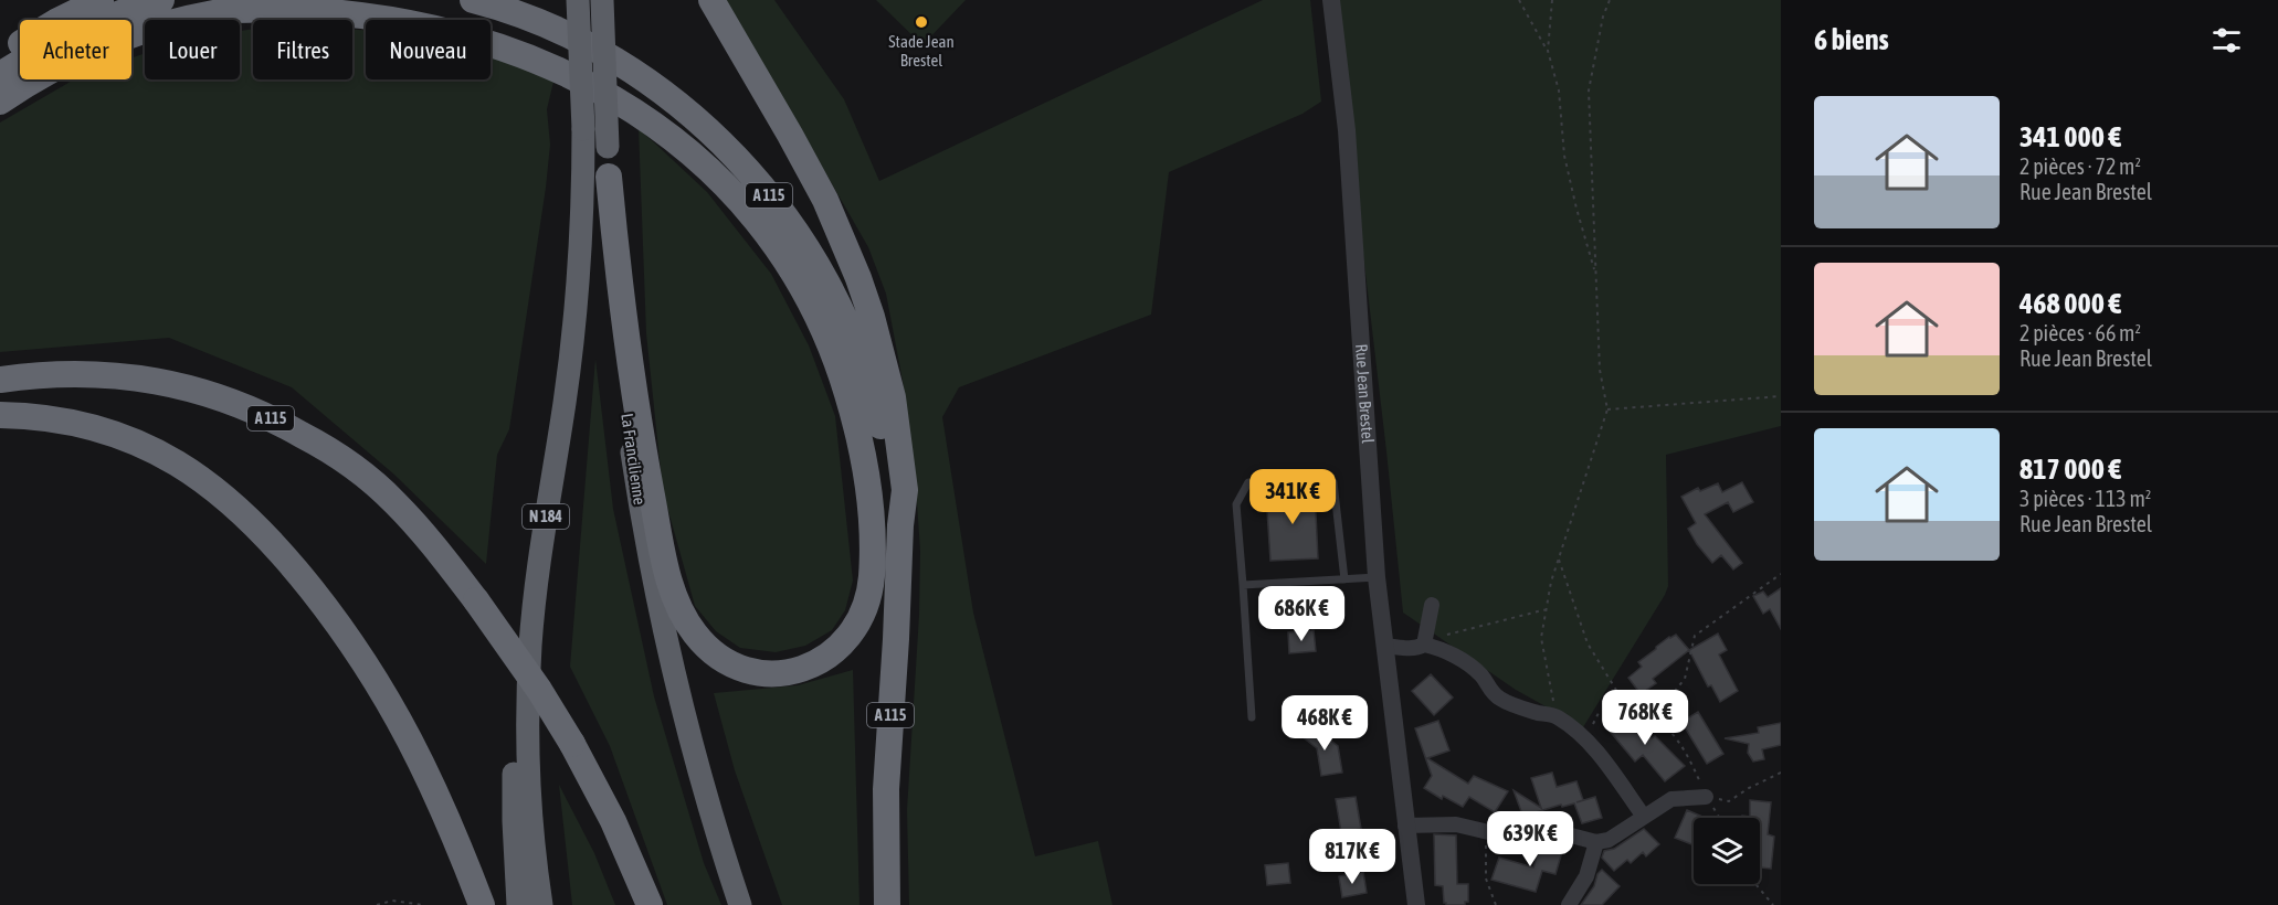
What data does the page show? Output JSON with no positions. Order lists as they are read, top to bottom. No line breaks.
{"streets":{"highway":["A 115","La Francilienne","N 184"],"street":["Rue Jean Brestel"]},"places":["Stade Jean Brestel"],"page":{"heading":"6 biens","chip":["Acheter","Louer","Filtres","Nouveau"],"list":[{"name":"341 000 €","note":"2 pièces · 72 m² · Rue Jean Brestel"},{"name":"468 000 €","note":"2 pièces · 66 m² · Rue Jean Brestel"},{"name":"817 000 €","note":"3 pièces · 113 m² · Rue Jean Brestel"}],"price":["341K €","686K €","768K €","468K €","639K €","817K €"]}}
